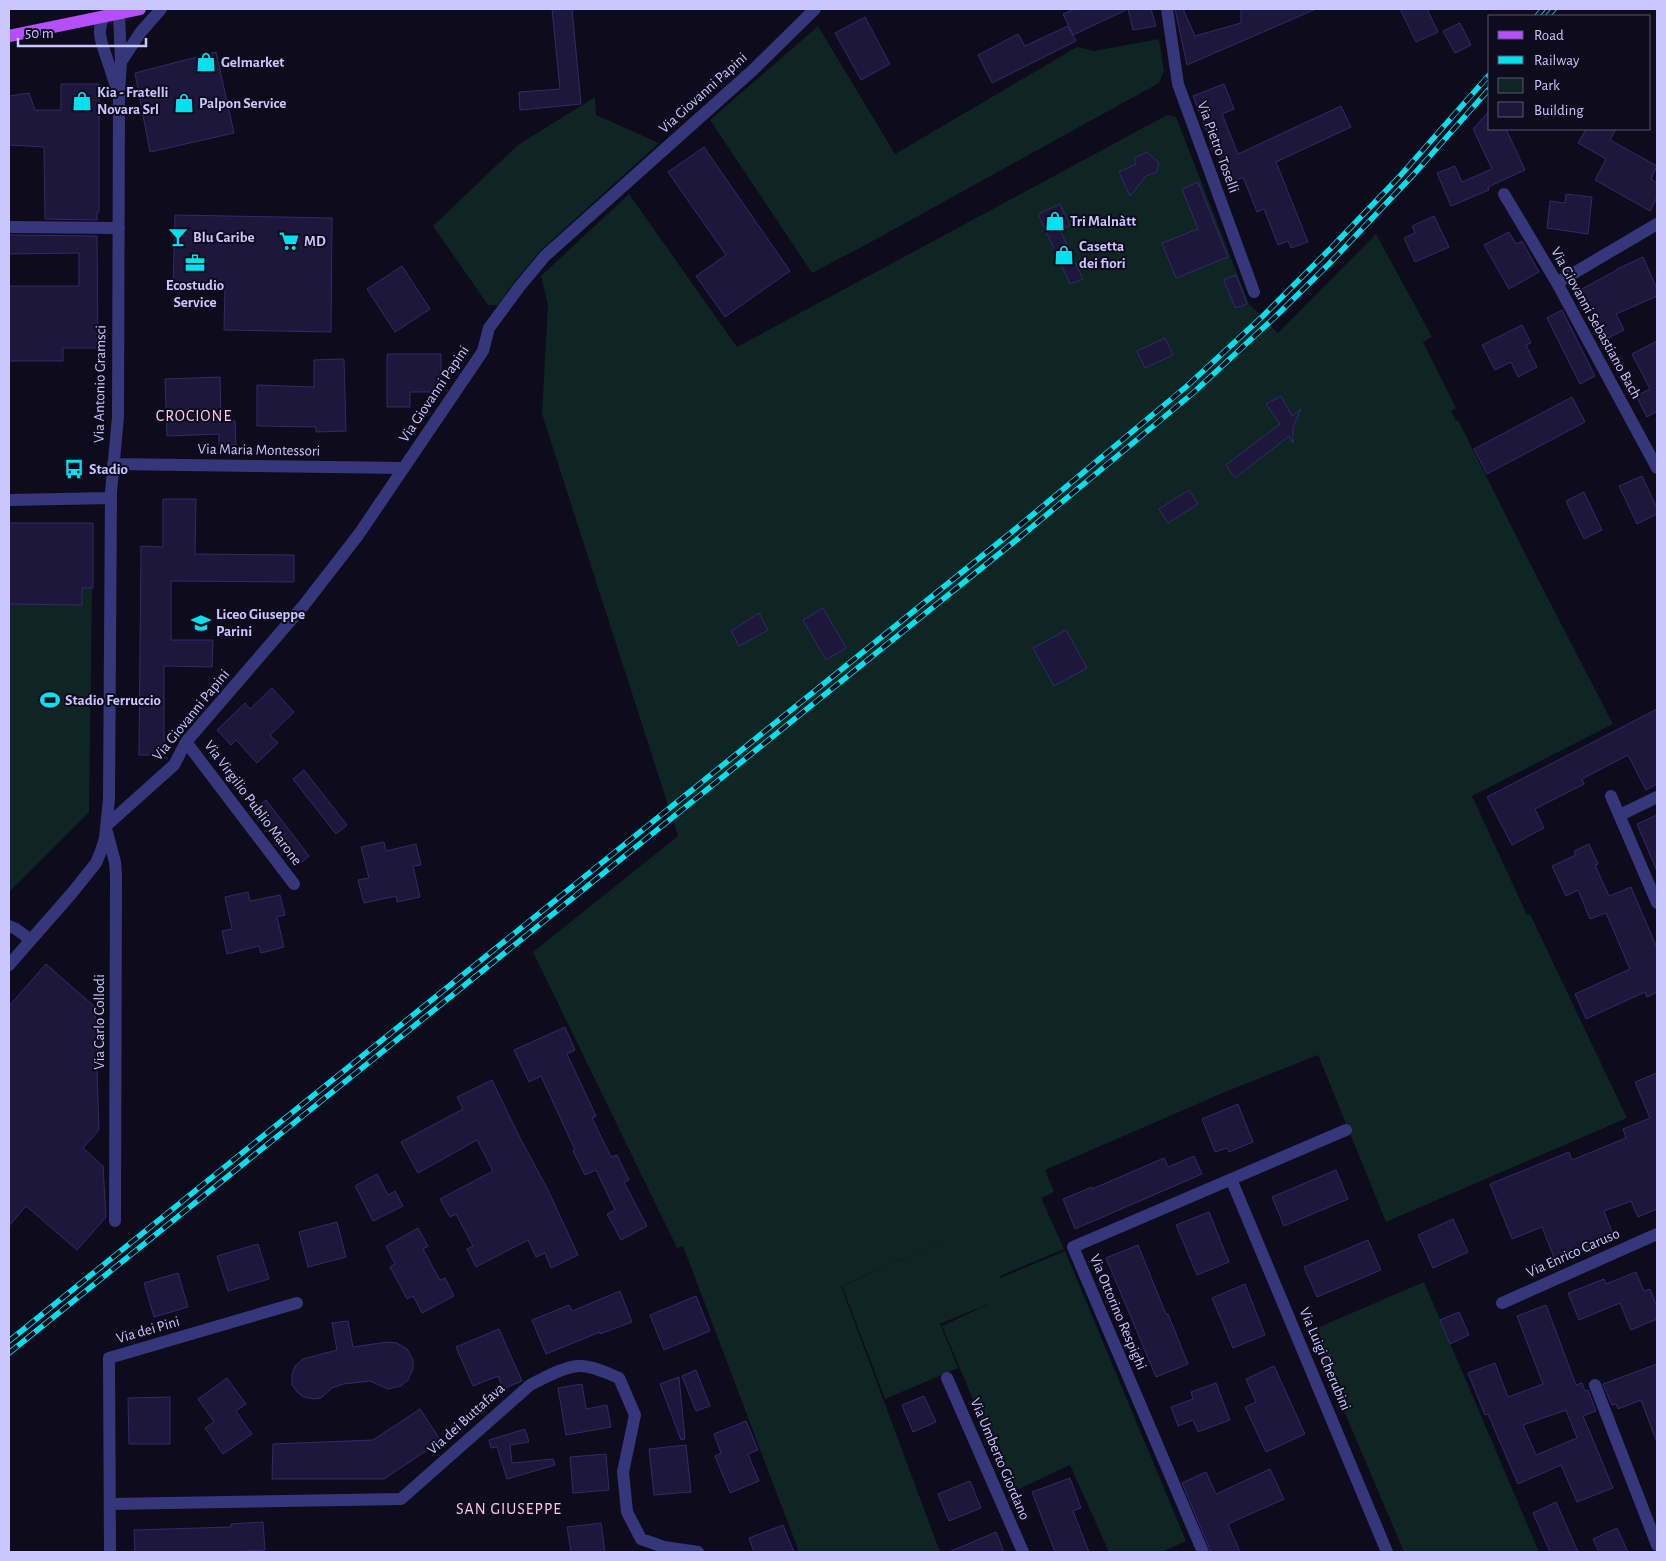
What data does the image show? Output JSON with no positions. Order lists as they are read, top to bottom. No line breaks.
{"streets":{"street":["Via Giovanni Papini","Via Pietro Toselli","Via Giovanni Sebastiano Bach","Via Antonio Gramsci","Via Maria Montessori","Via Virgilio Publio Marone","Via Carlo Collodi","Via Enrico Caruso","Via Ottorino Respighi","Via dei Pini","Via Luigi Cherubini","Via dei Buttafava","Via Umberto Giordano"]},"crossings":[["Via Giovanni Papini","Via Antonio Gramsci"],["Via Giovanni Papini","Via Maria Montessori"],["Via Giovanni Papini","Via Virgilio Publio Marone"],["Via Giovanni Papini","Via Carlo Collodi"],["Via Antonio Gramsci","Via Maria Montessori"],["Via Antonio Gramsci","Via Carlo Collodi"],["Via Ottorino Respighi","Via Luigi Cherubini"],["Via dei Pini","Via dei Buttafava"]],"districts":["CROCIONE","SAN GIUSEPPE"],"places":{"shop":["Gelmarket","Kia - Fratelli Novara Srl","Palpon Service","Tri Malnàtt","Casetta dei fiori"],"bar":["Blu Caribe"],"supermarket":["MD"],"office":["Ecostudio Service"],"bus stop":["Stadio"],"school or university":["Liceo Giuseppe Parini"],"sports":["Stadio Ferruccio"]},"legend":["Road","Railway","Park","Building"],"scale_bar":"50 m"}
